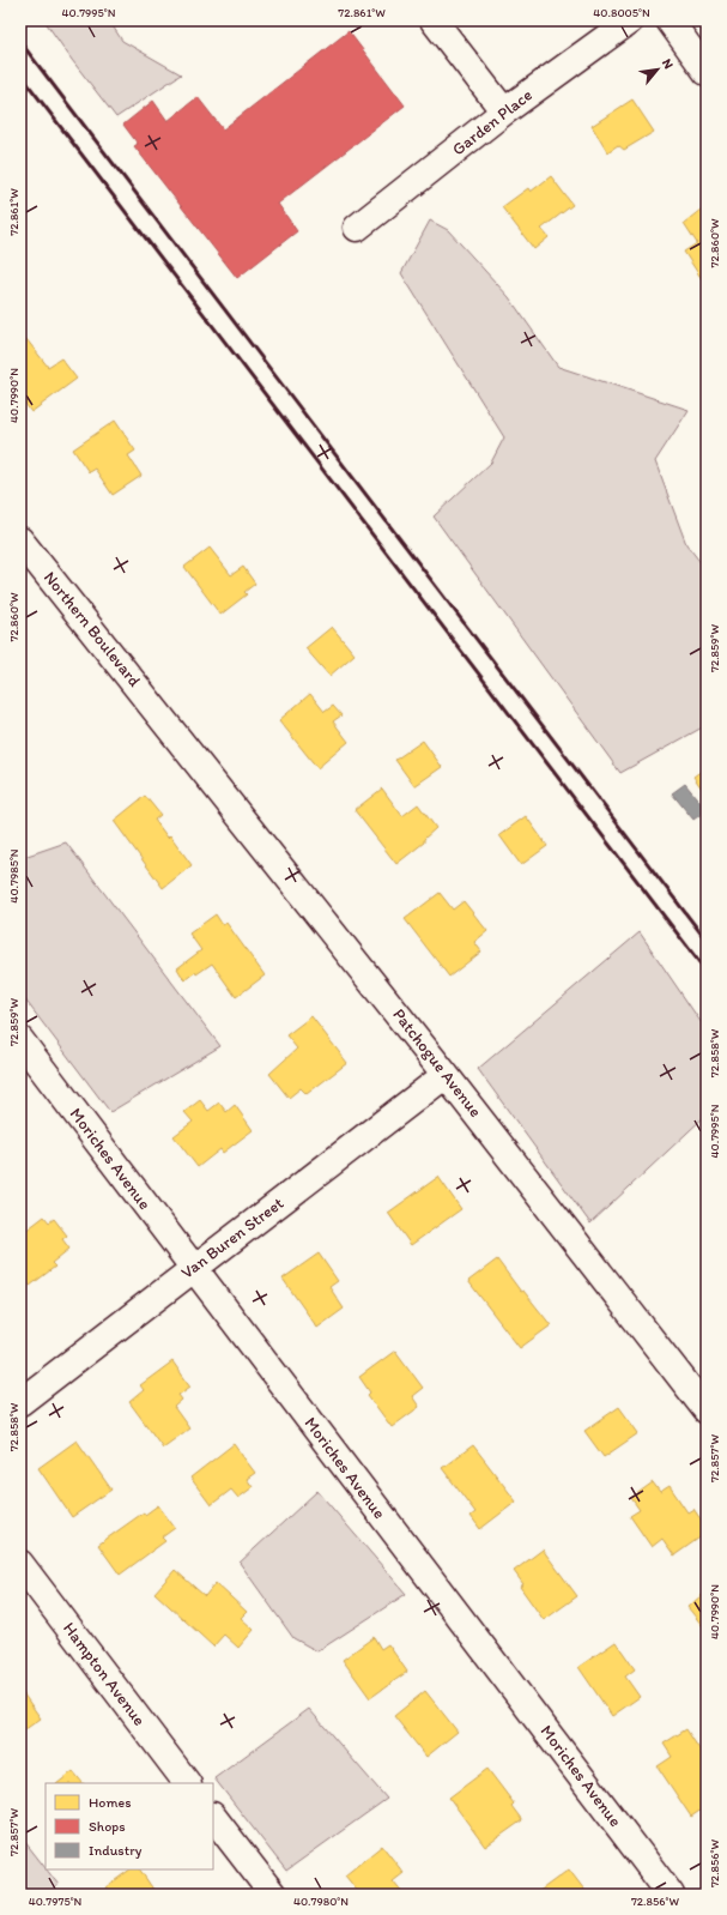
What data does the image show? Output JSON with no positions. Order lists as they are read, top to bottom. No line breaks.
{"streets":{"street":["Garden Place","Northern Boulevard","Patchogue Avenue","Moriches Avenue","Van Buren Street","Hampton Avenue"]},"crossings":[["Northern Boulevard","Patchogue Avenue"],["Patchogue Avenue","Van Buren Street"],["Moriches Avenue","Van Buren Street"]],"legend":["Homes","Shops","Industry"],"north":"top right","coordinates":["40.7995°N","72.861°W","40.8005°N","72.860°W","40.7990°N","72.859°W","40.7985°N","72.858°W","72.857°W","72.856°W","40.7975°N","40.7980°N"]}
